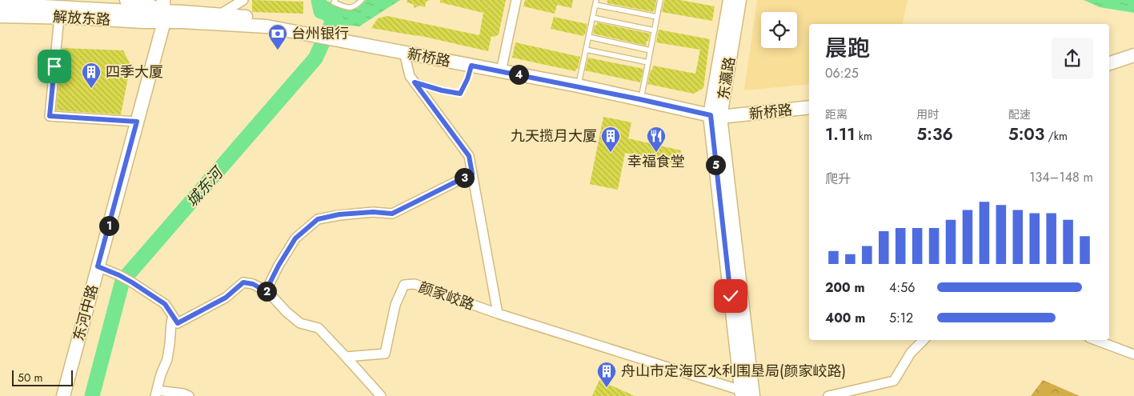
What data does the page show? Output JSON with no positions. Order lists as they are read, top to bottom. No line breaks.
{"streets":{"street":["解放东路","新桥路","东瀛路","颜家峧路","东河中路"]},"crossings":[["解放东路","新桥路"],["解放东路","东河中路"],["新桥路","东瀛路"],["新桥路","颜家峧路"],["新桥路","东河中路"],["东瀛路","颜家峧路"]],"water":["城东河"],"places":{"bank":["台州银行"],"building":["四季大厦","九天揽月大厦","舟山市定海区水利围垦局(颜家峧路)"],"restaurant":["幸福食堂"]},"scale_bar":"50 m","page":{"heading":["晨跑","06:25"],"pins":["4","5","3","1","2"],"stats":[["距离","1.11 km"],["用时","5:36"],["配速","5:03 /km"]],"chart":["爬升","134–148 m"],"list":[{"name":"200 m","note":"4:56"},{"name":"400 m","note":"5:12"}],"scale":"50 m"}}
